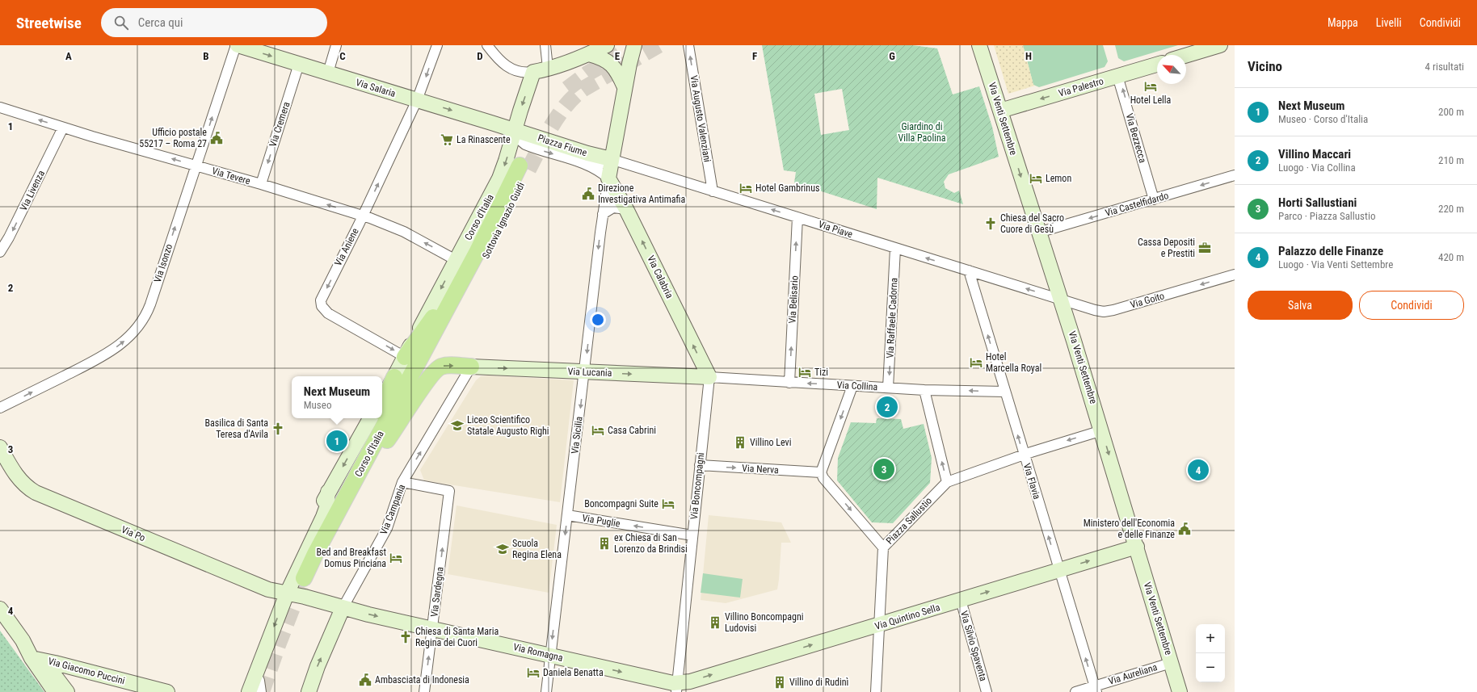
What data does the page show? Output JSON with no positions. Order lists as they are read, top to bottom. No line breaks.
{"streets":{"main road":["Corso d'Italia","Sottovia Ignazio Guidi"],"street":["Via Palestro","Via Salaria","Via Augusto Valenziani","Via Venti Settembre","Via Cremera","Via Bezzecca","Piazza Fiume","Via Tevere","Via Livenza","Via Castelfidardo","Via Piave","Via Aniene","Via Isonzo","Via Calabria","Via Belisario","Via Goito","Via Raffaele Cadorna","Via Lucania","Via Collina","Via Sicilia","Via Nerva","Via Flavia","Via Boncompagni","Via Campania","Via Puglie","Piazza Sallustio","Via Po","Via Sardegna","Via Quintino Sella","Via Silvio Spaventa","Via Romagna","Via Giacomo Puccini","Via Aureliana"]},"crossings":[["Via Palestro","Via Venti Settembre"],["Via Palestro","Via Bezzecca"],["Via Salaria","Via Cremera"],["Via Salaria","Piazza Fiume"],["Via Salaria","Corso d'Italia"],["Via Salaria","Via Aniene"],["Via Salaria","Via Isonzo"],["Via Augusto Valenziani","Via Piave"],["Via Venti Settembre","Via Castelfidardo"],["Via Venti Settembre","Via Piave"],["Via Venti Settembre","Via Goito"],["Via Venti Settembre","Via Quintino Sella"],["Via Venti Settembre","Via Aureliana"],["Via Cremera","Via Tevere"],["Via Bezzecca","Via Castelfidardo"],["Piazza Fiume","Corso d'Italia"],["Piazza Fiume","Via Piave"],["Piazza Fiume","Via Calabria"],["Piazza Fiume","Via Sicilia"],["Via Tevere","Via Livenza"],["Via Tevere","Corso d'Italia"],["Via Tevere","Sottovia Ignazio Guidi"],["Via Tevere","Via Aniene"],["Via Tevere","Via Isonzo"],["Corso d'Italia","Sottovia Ignazio Guidi"],["Corso d'Italia","Via Po"],["Corso d'Italia","Via Romagna"],["Via Piave","Via Belisario"],["Via Piave","Via Goito"],["Via Piave","Via Raffaele Cadorna"],["Via Piave","Via Flavia"],["Via Calabria","Via Lucania"],["Via Calabria","Via Collina"],["Via Calabria","Via Sicilia"],["Via Calabria","Via Boncompagni"],["Via Belisario","Via Collina"],["Via Raffaele Cadorna","Via Collina"],["Via Lucania","Via Collina"],["Via Lucania","Via Sicilia"],["Via Lucania","Via Boncompagni"],["Via Lucania","Via Campania"],["Via Collina","Via Flavia"],["Via Collina","Via Boncompagni"],["Via Sicilia","Via Puglie"],["Via Sicilia","Via Romagna"],["Via Nerva","Via Boncompagni"],["Via Nerva","Piazza Sallustio"],["Via Flavia","Via Quintino Sella"],["Via Flavia","Via Aureliana"],["Via Boncompagni","Via Puglie"],["Via Boncompagni","Via Quintino Sella"],["Via Boncompagni","Via Romagna"],["Via Campania","Via Sardegna"],["Via Campania","Via Romagna"],["Via Po","Via Romagna"],["Via Sardegna","Via Romagna"],["Via Quintino Sella","Via Silvio Spaventa"],["Via Quintino Sella","Via Romagna"]],"one_way":["Via Palestro","Via Venti Settembre","Via Cremera","Via Bezzecca","Via Tevere","Via Livenza","Via Castelfidardo","Corso d'Italia","Via Piave","Via Isonzo","Via Calabria","Via Belisario","Via Goito","Via Raffaele Cadorna","Via Lucania","Via Sicilia","Via Nerva","Via Flavia","Via Campania","Via Puglie","Piazza Sallustio","Via Sardegna","Via Romagna"],"parks":["Giardino di Villa Paolina"],"places":{"hotel":["Hotel Lella","Lemon","Hotel Gambrinus","Hotel Marcella Royal","Tizi","Casa Cabrini","Boncompagni Suite","Bed and Breakfast Domus Pinciana","Daniela Benatta"],"public building":["Ufficio postale 55217 – Roma 27","Direzione Investigativa Antimafia","Ministero dell'Economia e delle Finanze","Ambasciata di Indonesia"],"supermarket":["La Rinascente"],"church":["Chiesa del Sacro Cuore di Gesù","Basilica di Santa Teresa d'Avila","Chiesa di Santa Maria Regina dei Cuori"],"office":["Cassa Depositi e Prestiti"],"school or university":["Liceo Scientifico Statale Augusto Righi","Scuola Regina Elena"],"building":["Villino Levi","ex Chiesa di San Lorenzo da Brindisi","Villino Boncompagni Ludovisi","Villino di Rudinì"]},"north":"top left","page":{"header":"Streetwise","search":"Cerca qui","nav":["Mappa","Livelli","Condividi"],"heading":["Vicino","4 risultati"],"list":[{"mark":"1","name":"Next Museum","note":"Museo · Corso d'Italia","value":"200 m"},{"mark":"2","name":"Villino Maccari","note":"Luogo · Via Collina","value":"210 m"},{"mark":"3","name":"Horti Sallustiani","note":"Parco · Piazza Sallustio","value":"220 m"},{"mark":"4","name":"Palazzo delle Finanze","note":"Luogo · Via Venti Settembre","value":"420 m"}],"buttons":["Salva","Condividi"],"popup":["Next Museum","Museo"],"pins":["2","1","3","4"],"map_buttons":["+","−"]},"grid":{"columns":["A","B","C","D","E","F","G","H"],"rows":["1","2","3","4"]}}
